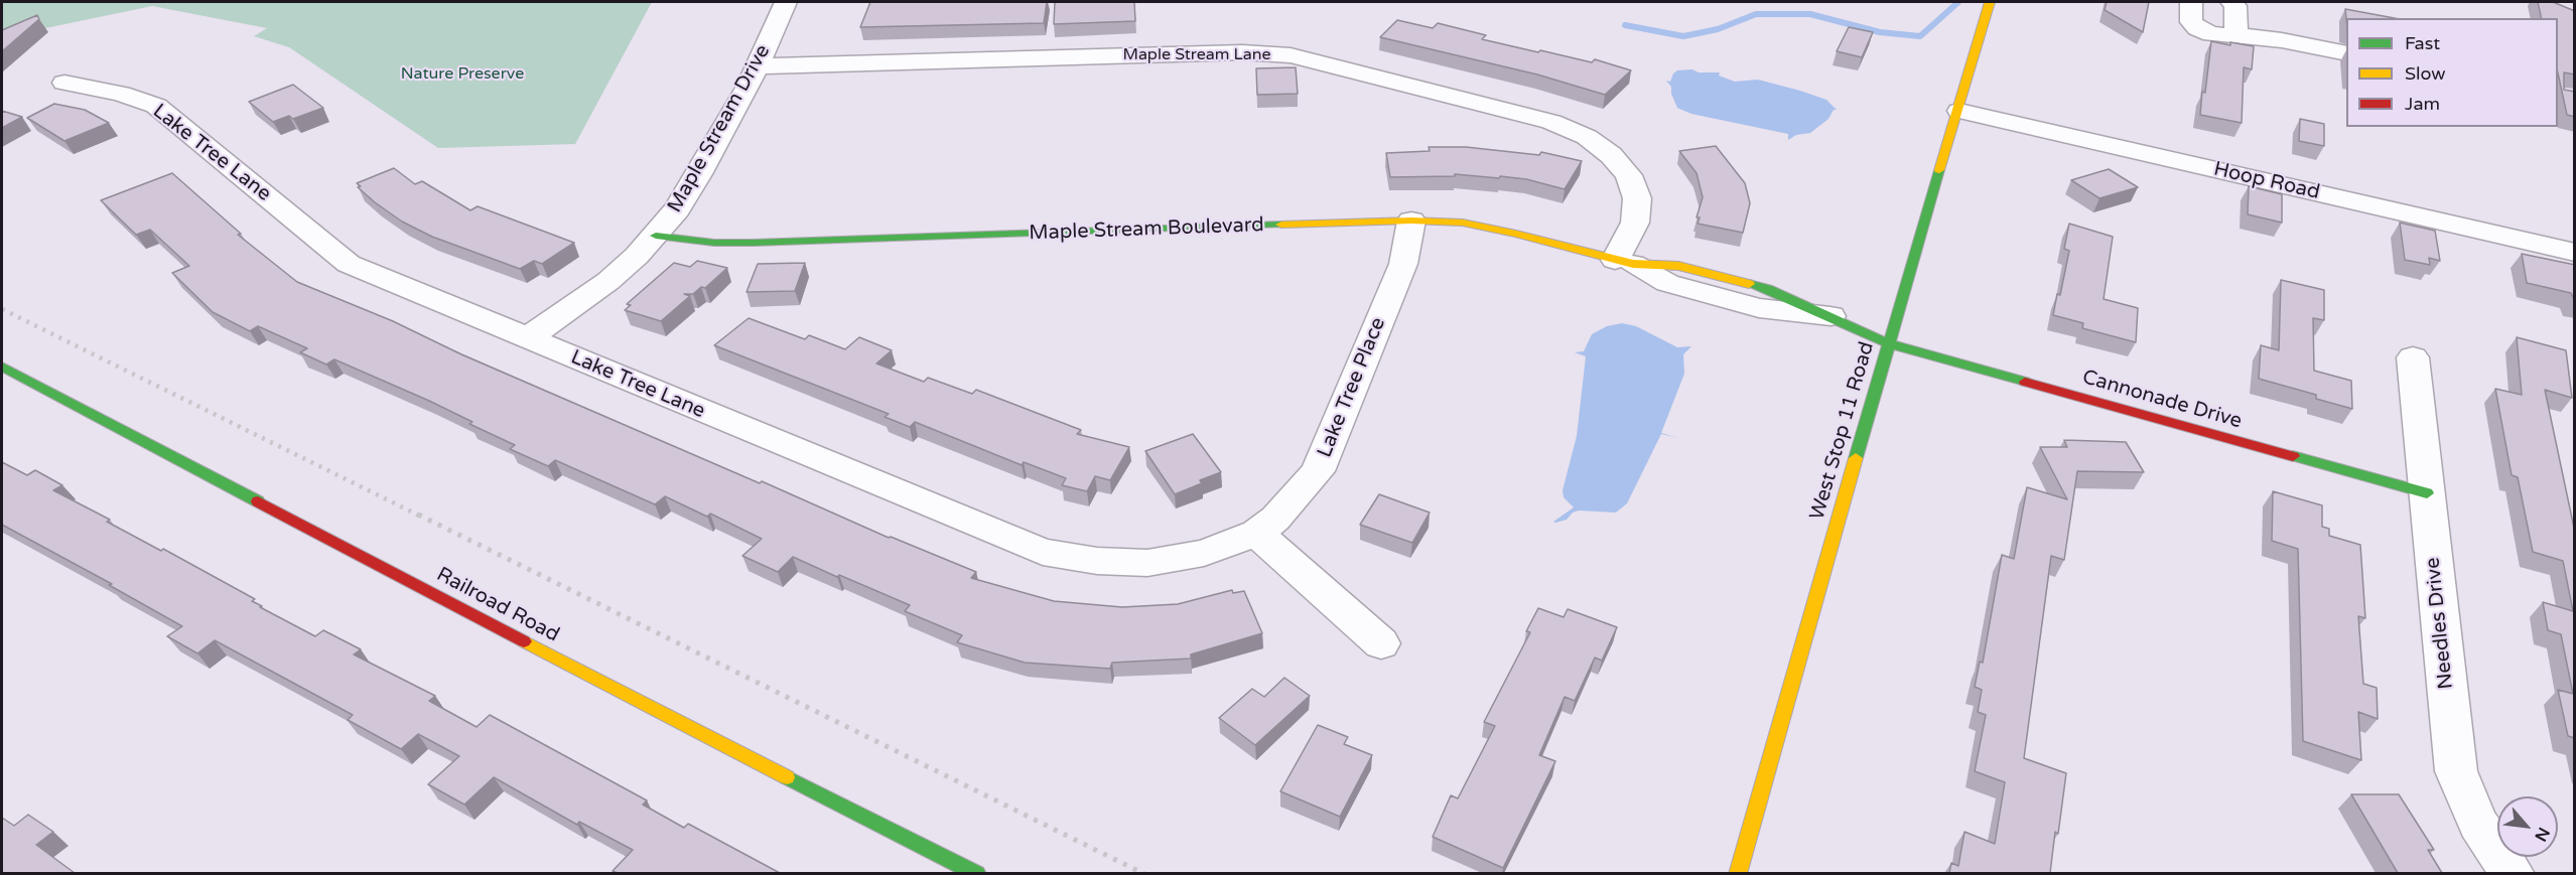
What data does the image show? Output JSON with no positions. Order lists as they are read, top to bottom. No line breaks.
{"streets":{"street":["Maple Stream Lane","Maple Stream Drive","Lake Tree Lane","Hoop Road","Maple Stream Boulevard","Lake Tree Place","Cannonade Drive","West Stop 11 Road","Railroad Road","Needles Drive"]},"crossings":[["Maple Stream Lane","Maple Stream Drive"],["Maple Stream Lane","Maple Stream Boulevard"],["Maple Stream Drive","Lake Tree Lane"],["Maple Stream Drive","Maple Stream Boulevard"],["Lake Tree Lane","Lake Tree Place"],["Hoop Road","West Stop 11 Road"],["Maple Stream Boulevard","Lake Tree Place"],["Maple Stream Boulevard","Cannonade Drive"],["Maple Stream Boulevard","West Stop 11 Road"],["Cannonade Drive","West Stop 11 Road"],["Cannonade Drive","Needles Drive"]],"parks":["Nature Preserve"],"legend":["Fast","Slow","Jam"],"north":"bottom right"}
